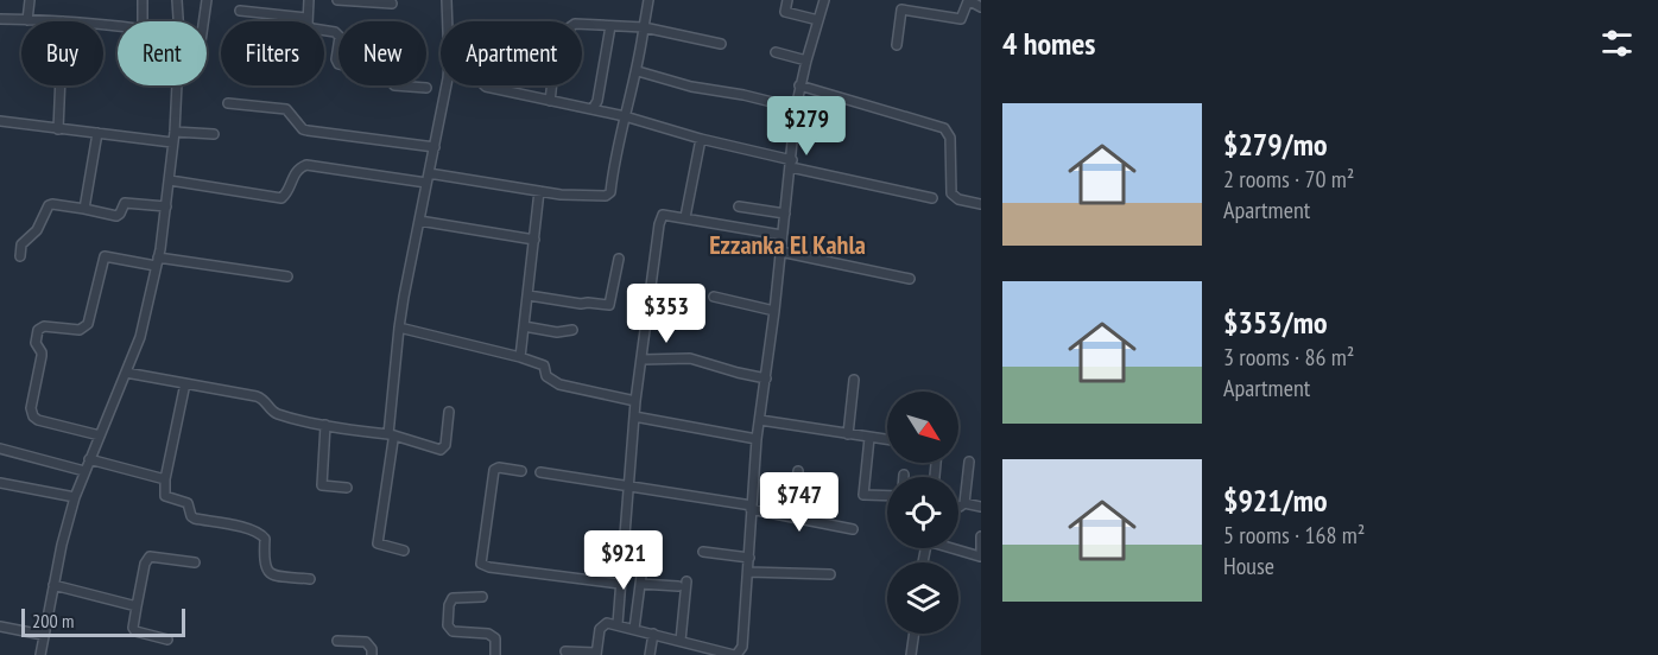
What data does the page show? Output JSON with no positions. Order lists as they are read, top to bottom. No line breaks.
{"districts":["Ezzanka El Kahla"],"scale_bar":"200 m","north":"bottom right","page":{"heading":"4 homes","chip":["Buy","Rent","Filters","New","Apartment"],"list":[{"name":"$279/mo","note":"2 rooms · 70 m² · Apartment"},{"name":"$353/mo","note":"3 rooms · 86 m² · Apartment"},{"name":"$921/mo","note":"5 rooms · 168 m² · House"}],"price":["$279","$353","$747","$921"],"scale":"200 m"}}
